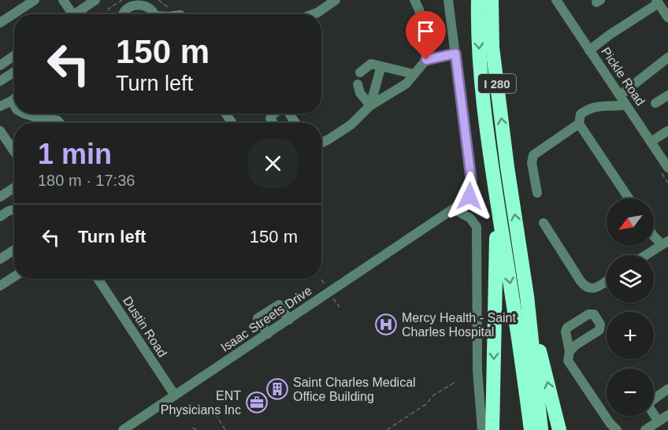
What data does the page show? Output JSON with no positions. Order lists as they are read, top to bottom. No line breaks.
{"streets":{"highway":["I 280"],"street":["Pickle Road","Isaac Streets Drive","Dustin Road"]},"crossings":[["Isaac Streets Drive","Dustin Road"]],"places":{"hospital":["Mercy Health - Saint Charles Hospital"],"building":["Saint Charles Medical Office Building"],"office":["ENT Physicians Inc"]},"north":"bottom left","page":{"turn":["150 m","Turn left"],"heading":["1 min","180 m · 17:36"],"map_buttons":["+","−"],"list":[{"name":"Turn left","value":"150 m"}]}}
